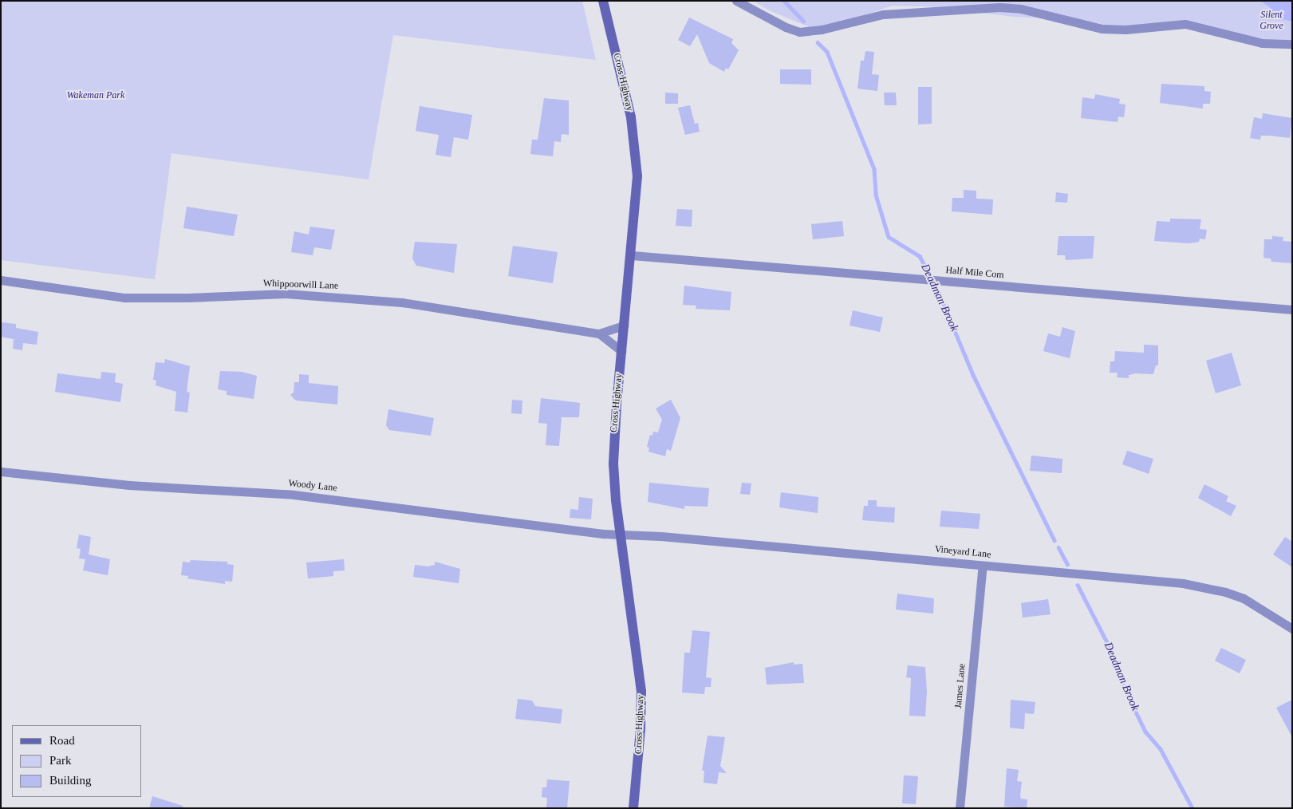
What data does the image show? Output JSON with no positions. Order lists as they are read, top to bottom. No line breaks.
{"streets":{"street":["Cross Highway","Half Mile Com","Whippoorwill Lane","Woody Lane","Vineyard Lane","James Lane"]},"crossings":[["Cross Highway","Half Mile Com"],["Cross Highway","Whippoorwill Lane"],["Cross Highway","Woody Lane"],["Cross Highway","Vineyard Lane"],["Woody Lane","Vineyard Lane"],["Vineyard Lane","James Lane"]],"water":["Deadman Brook"],"parks":["Silent Grove","Wakeman Park"],"legend":["Road","Park","Building"]}
